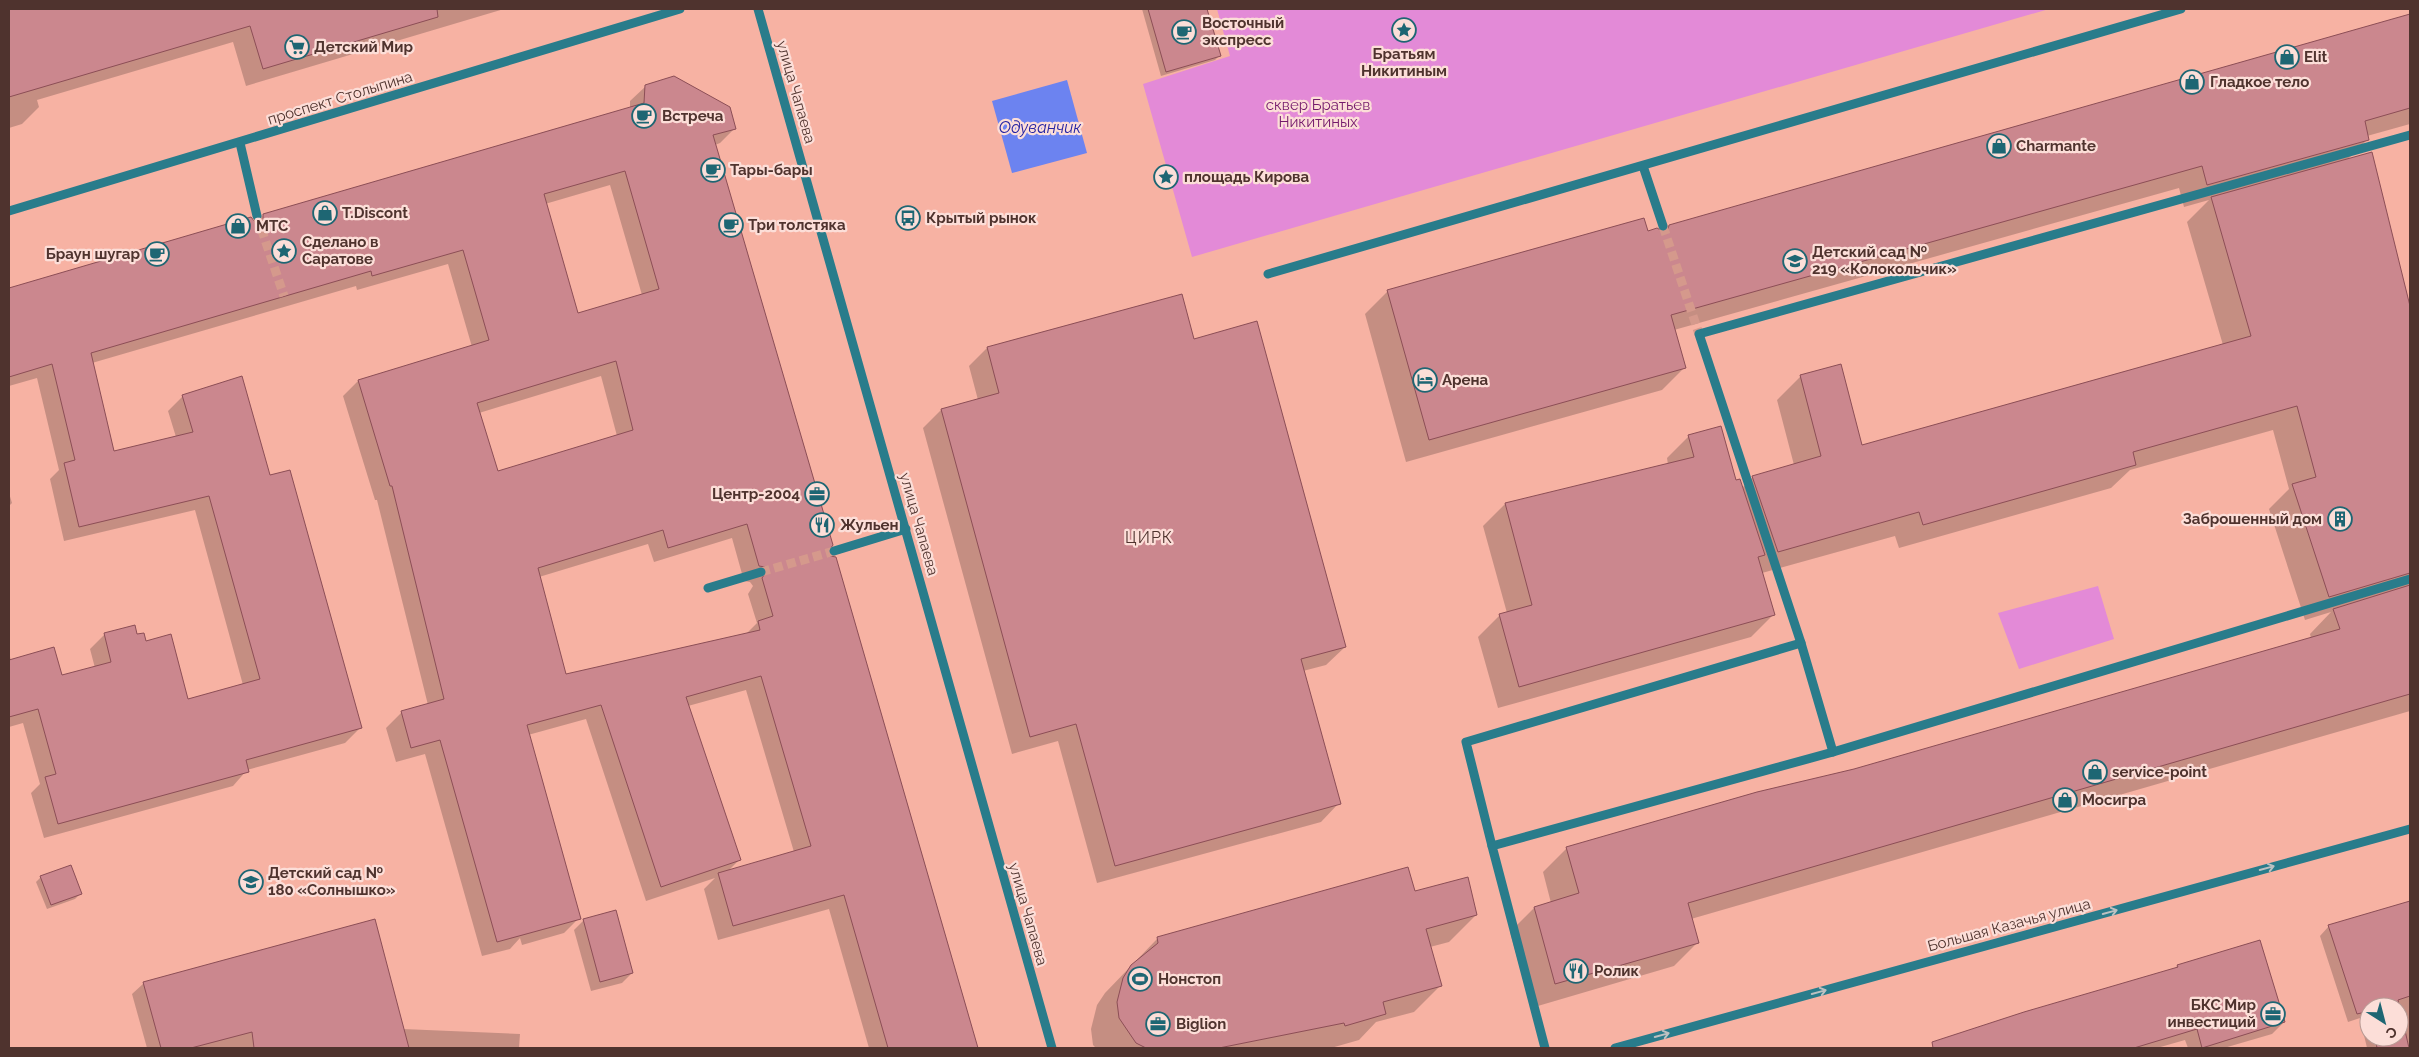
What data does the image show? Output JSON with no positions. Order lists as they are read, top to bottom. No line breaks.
{"streets":{"street":["улица Чапаева","проспект Столыпина","Большая Казачья улица"]},"one_way":["Большая Казачья улица"],"districts":["ЦИРК"],"water":["Одуванчик"],"parks":["сквер Братьев Никитиных"],"places":{"place":["Братьям Никитиным","площадь Кирова","Сделано в Саратове"],"cafe":["Восточный экспресс","Встреча","Тары-бары","Три толстяка","Браун шугар"],"supermarket":["Детский Мир"],"shop":["Elit","Гладкое тело","Charmante","T.Discont","МТС","service-point","Мосигра"],"bus stop":["Крытый рынок"],"school or university":["Детский сад № 219 «Колокольчик»","Детский сад № 180 «Солнышко»"],"hotel":["Арена"],"office":["Центр-2004","БКС Мир инвестиций","Biglion"],"building":["Заброшенный дом"],"restaurant":["Жульен","Ролик"],"sports":["Нонстоп"]},"north":"bottom right"}
